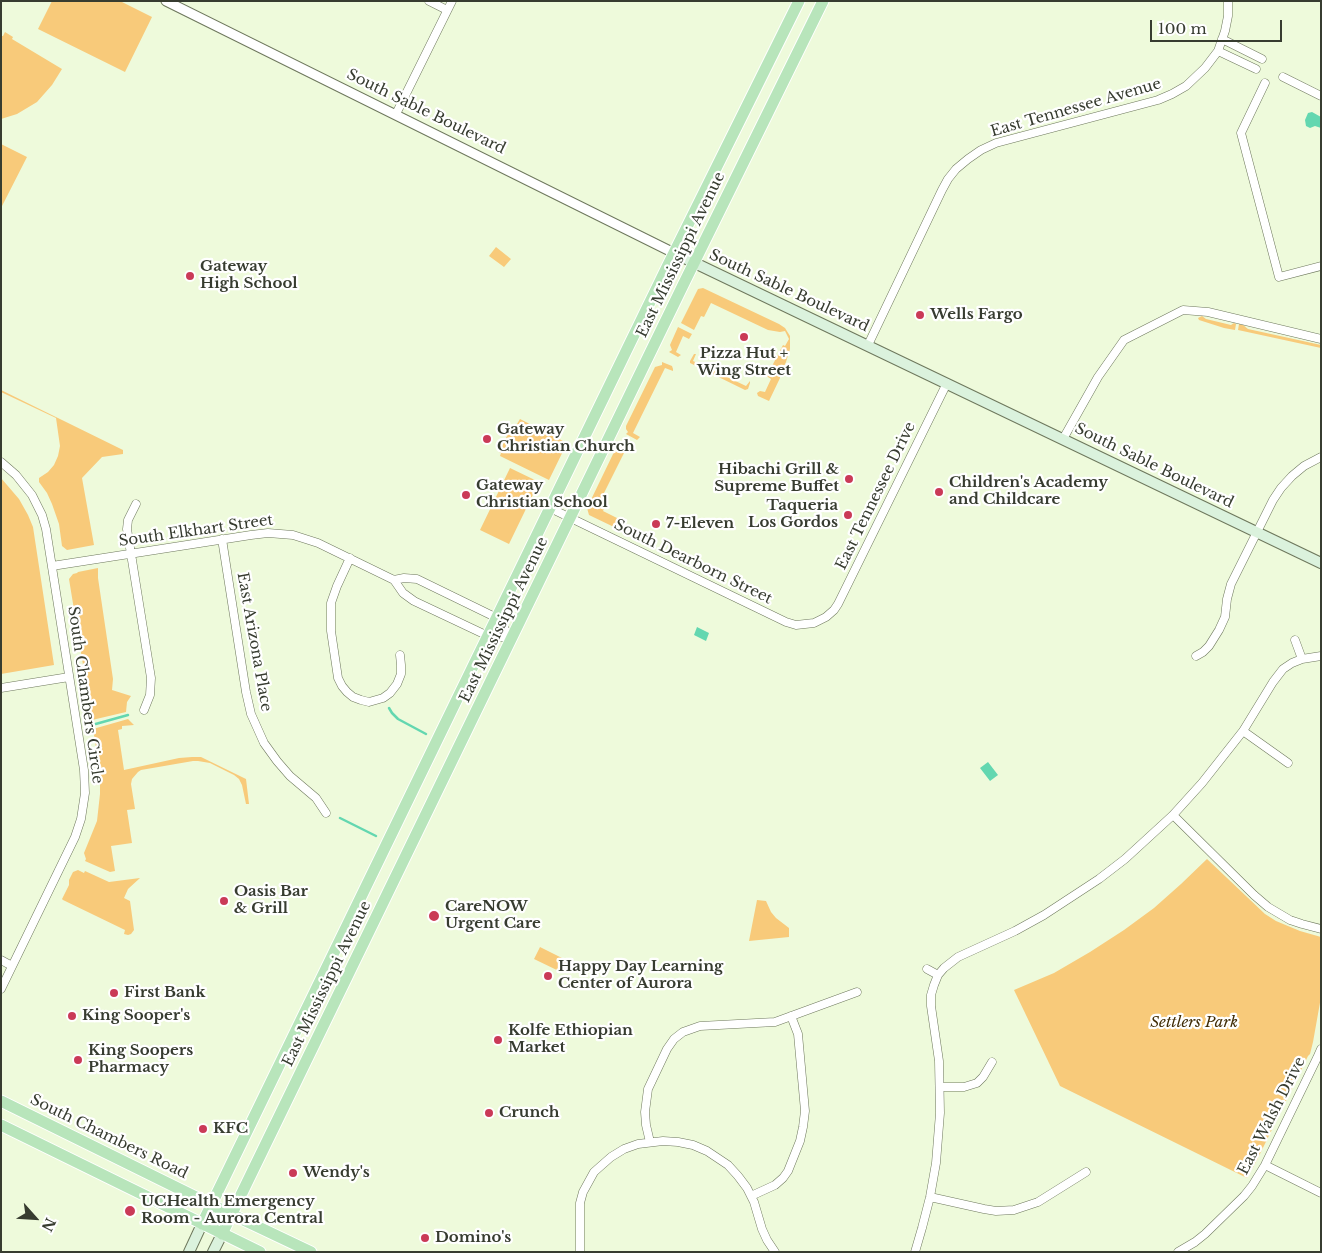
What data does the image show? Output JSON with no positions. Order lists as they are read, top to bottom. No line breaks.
{"streets":{"main road":["South Sable Boulevard","East Mississippi Avenue","South Chambers Road"],"street":["East Tennessee Avenue","East Tennessee Drive","South Elkhart Street","South Dearborn Street","East Arizona Place","South Chambers Circle","East Walsh Drive"]},"crossings":[["East Tennessee Avenue","South Sable Boulevard"],["South Sable Boulevard","East Mississippi Avenue"],["South Sable Boulevard","East Tennessee Drive"],["East Mississippi Avenue","South Elkhart Street"],["East Mississippi Avenue","South Dearborn Street"],["East Mississippi Avenue","South Chambers Road"],["East Tennessee Drive","South Dearborn Street"],["South Elkhart Street","East Arizona Place"],["South Elkhart Street","South Chambers Circle"]],"parks":["Settlers Park"],"places":["Gateway High School","Wells Fargo","Pizza Hut + Wing Street","Gateway Christian Church","Hibachi Grill & Supreme Buffet","Children's Academy and Childcare","Gateway Christian School","Taqueria Los Gordos","7-Eleven","Oasis Bar & Grill","CareNOW Urgent Care","Happy Day Learning Center of Aurora","First Bank","King Sooper's","Kolfe Ethiopian Market","King Soopers Pharmacy","Crunch","KFC","Wendy's","UCHealth Emergency Room - Aurora Central","Domino's"],"scale_bar":"100 m","north":"bottom right"}
